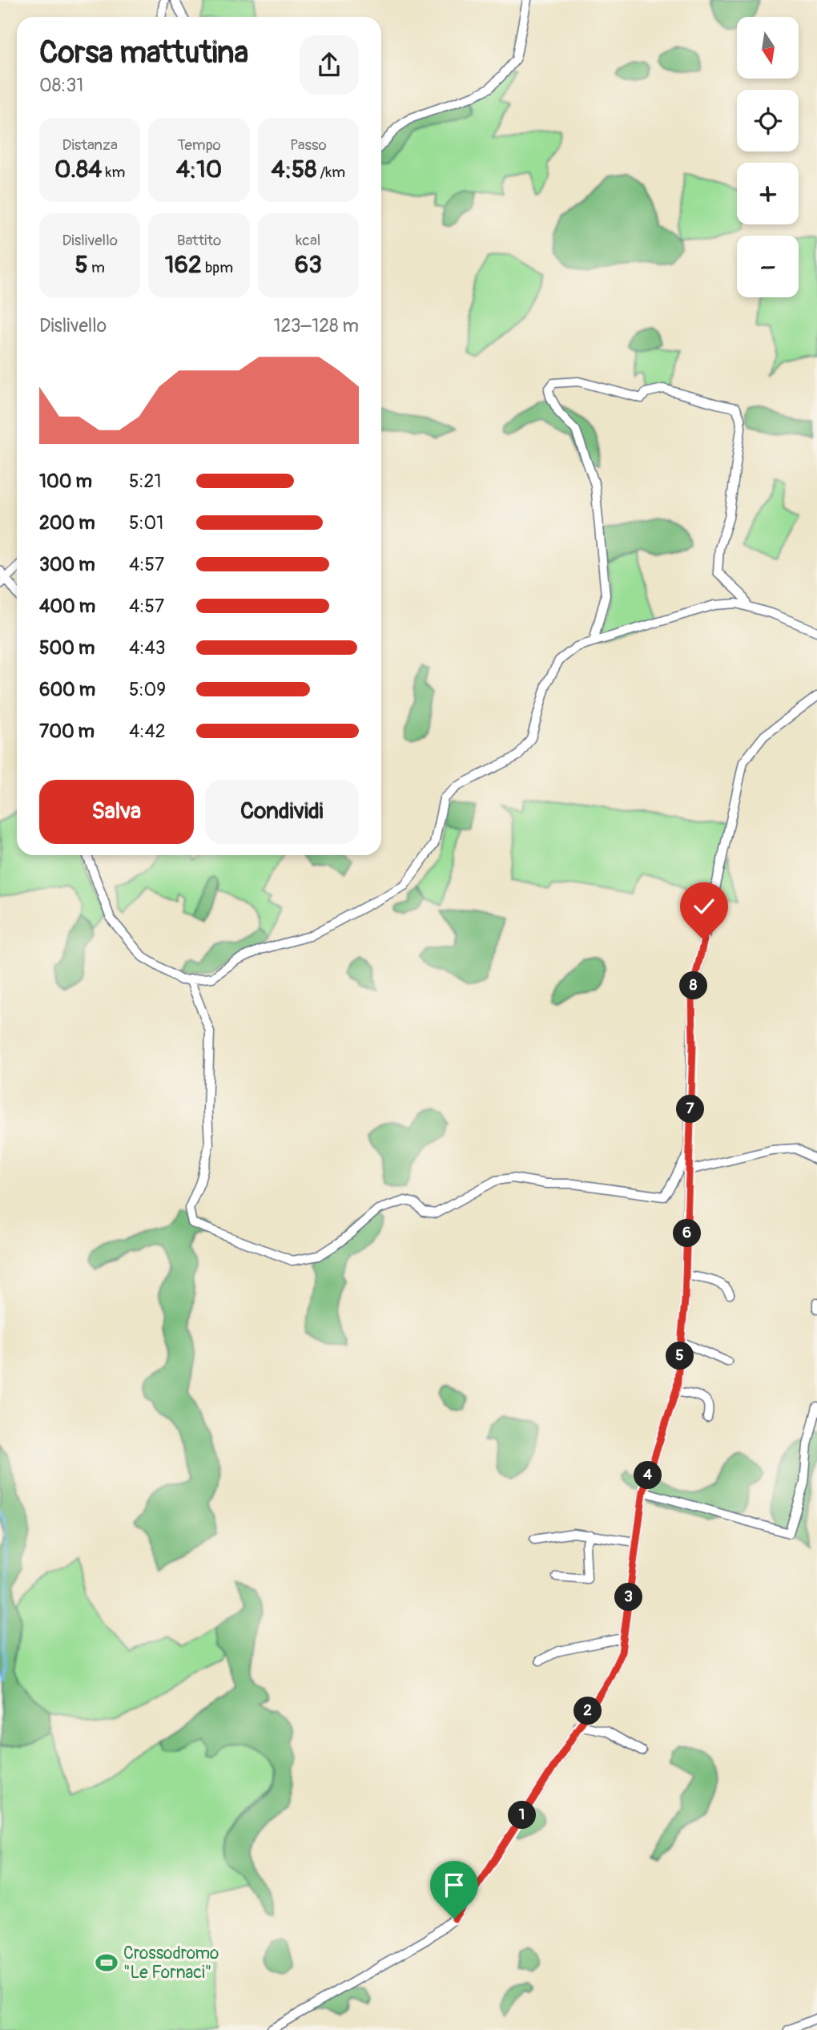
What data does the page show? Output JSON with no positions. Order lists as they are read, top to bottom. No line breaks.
{"places":{"sports":["Crossodromo \"Le Fornaci\""]},"north":"bottom","page":{"map_buttons":["+","−"],"heading":["Corsa mattutina","08:31"],"stats":[["Distanza","0.84 km"],["Tempo","4:10"],["Passo","4:58 /km"],["Dislivello","5 m"],["Battito","162 bpm"],["kcal","63"]],"chart":["Dislivello","123–128 m"],"list":[{"name":"100 m","note":"5:21"},{"name":"200 m","note":"5:01"},{"name":"300 m","note":"4:57"},{"name":"400 m","note":"4:57"},{"name":"500 m","note":"4:43"},{"name":"600 m","note":"5:09"},{"name":"700 m","note":"4:42"}],"buttons":["Salva","Condividi"],"pins":["8","7","6","5","4","3","2","1"]}}
